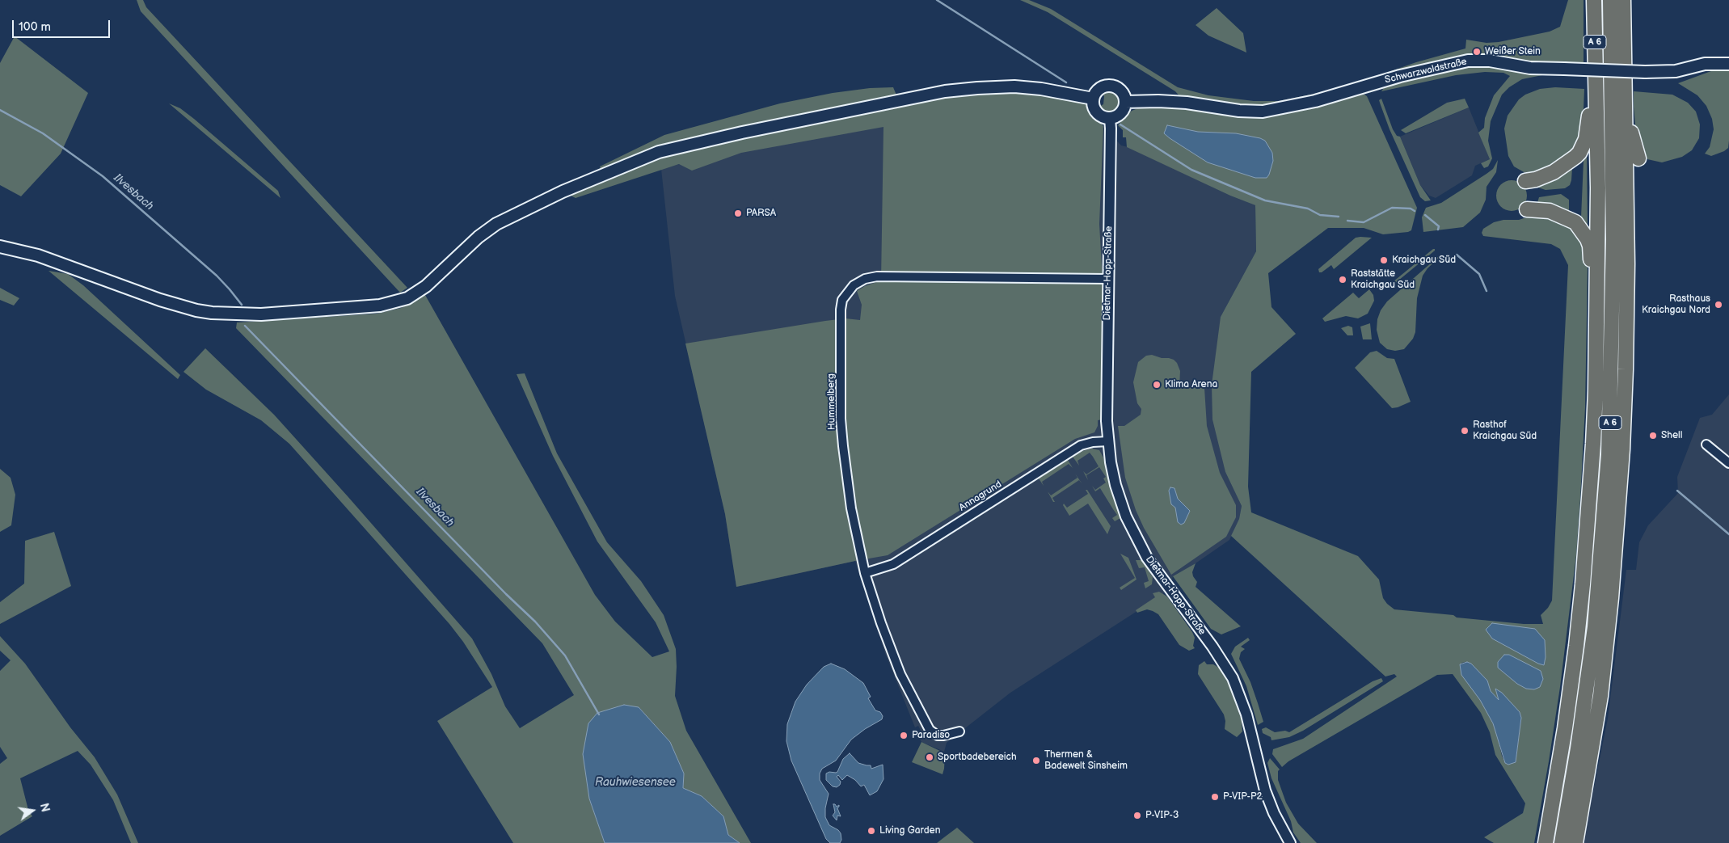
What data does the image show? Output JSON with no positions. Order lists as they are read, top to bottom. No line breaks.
{"streets":{"highway":["A 6"],"main road":["Schwarzwaldstraße"],"street":["Dietmar-Hopp-Straße","Hummelberg","Annagrund"]},"crossings":[["Schwarzwaldstraße","Dietmar-Hopp-Straße"],["Dietmar-Hopp-Straße","Hummelberg"],["Dietmar-Hopp-Straße","Annagrund"],["Hummelberg","Annagrund"]],"water":["Ilvesbach","Rauhwiesensee"],"places":["Weißer Stein","PARSA","Kraichgau Süd","Raststätte Kraichgau Süd","Rasthaus Kraichgau Nord","Klima Arena","Rasthof Kraichgau Süd","Shell","Paradiso","Sportbadebereich","Thermen & Badewelt Sinsheim","P-VIP-P2","P-VIP-3","Living Garden"],"scale_bar":"100 m","north":"right"}
